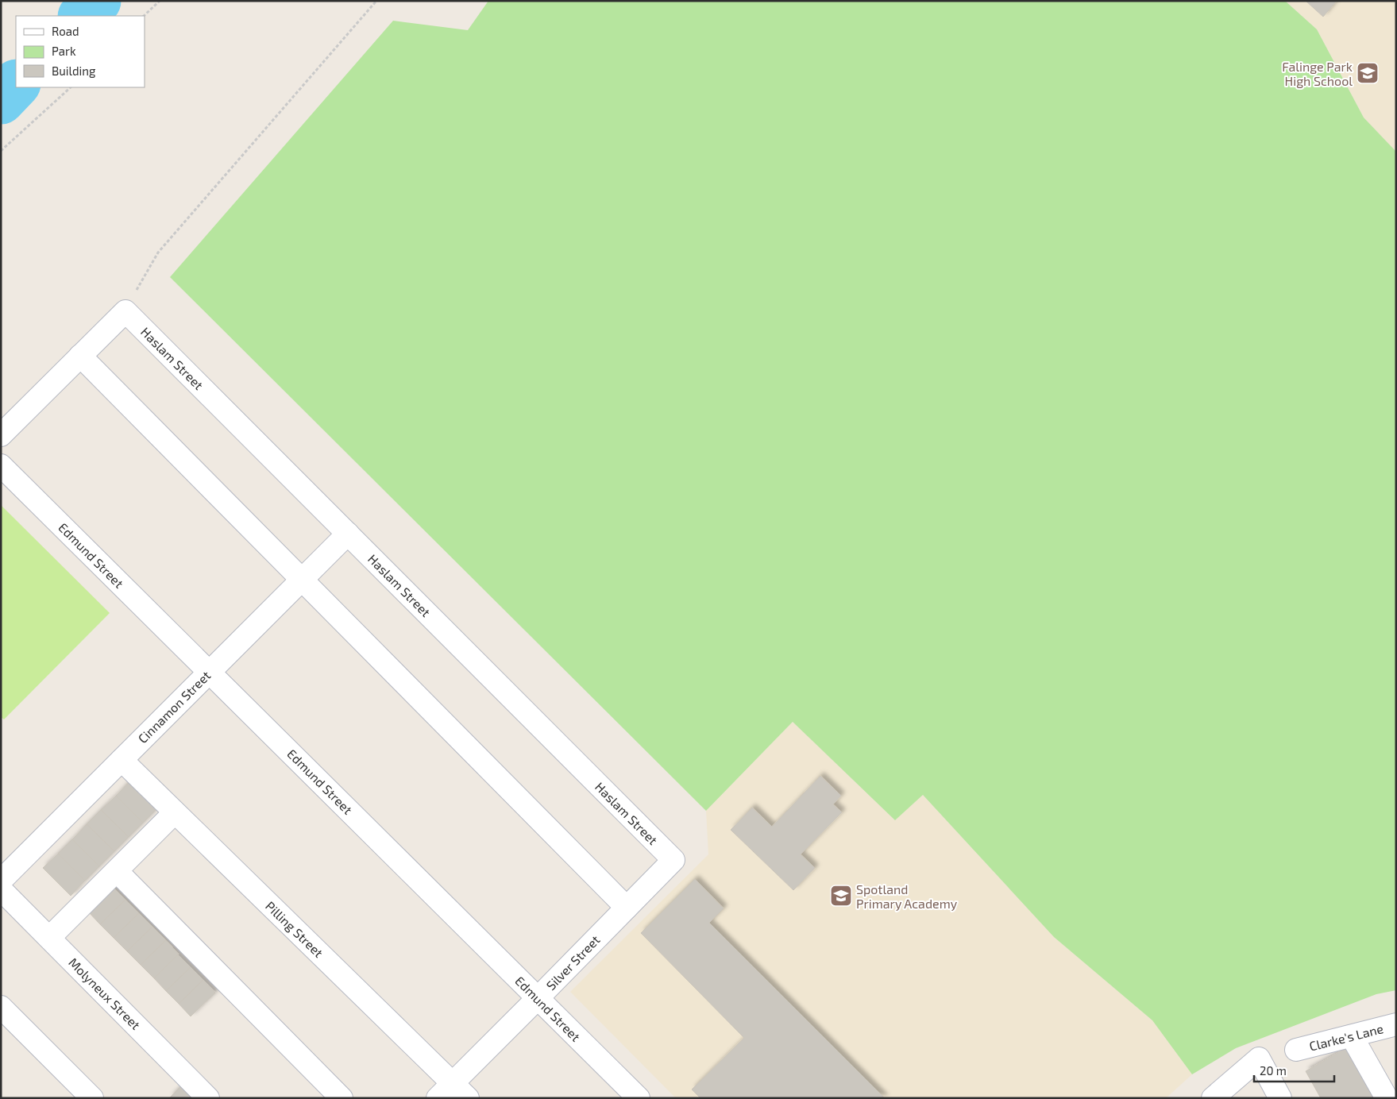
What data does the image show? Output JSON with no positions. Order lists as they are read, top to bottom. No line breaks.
{"streets":{"street":["Haslam Street","Edmund Street","Cinnamon Street","Pilling Street","Silver Street","Molyneux Street","Clarke's Lane"]},"crossings":[["Haslam Street","Cinnamon Street"],["Haslam Street","Silver Street"],["Edmund Street","Cinnamon Street"],["Edmund Street","Silver Street"],["Cinnamon Street","Pilling Street"],["Pilling Street","Silver Street"]],"places":{"school or university":["Falinge Park High School","Spotland Primary Academy"]},"legend":["Road","Park","Building"],"scale_bar":"20 m"}
